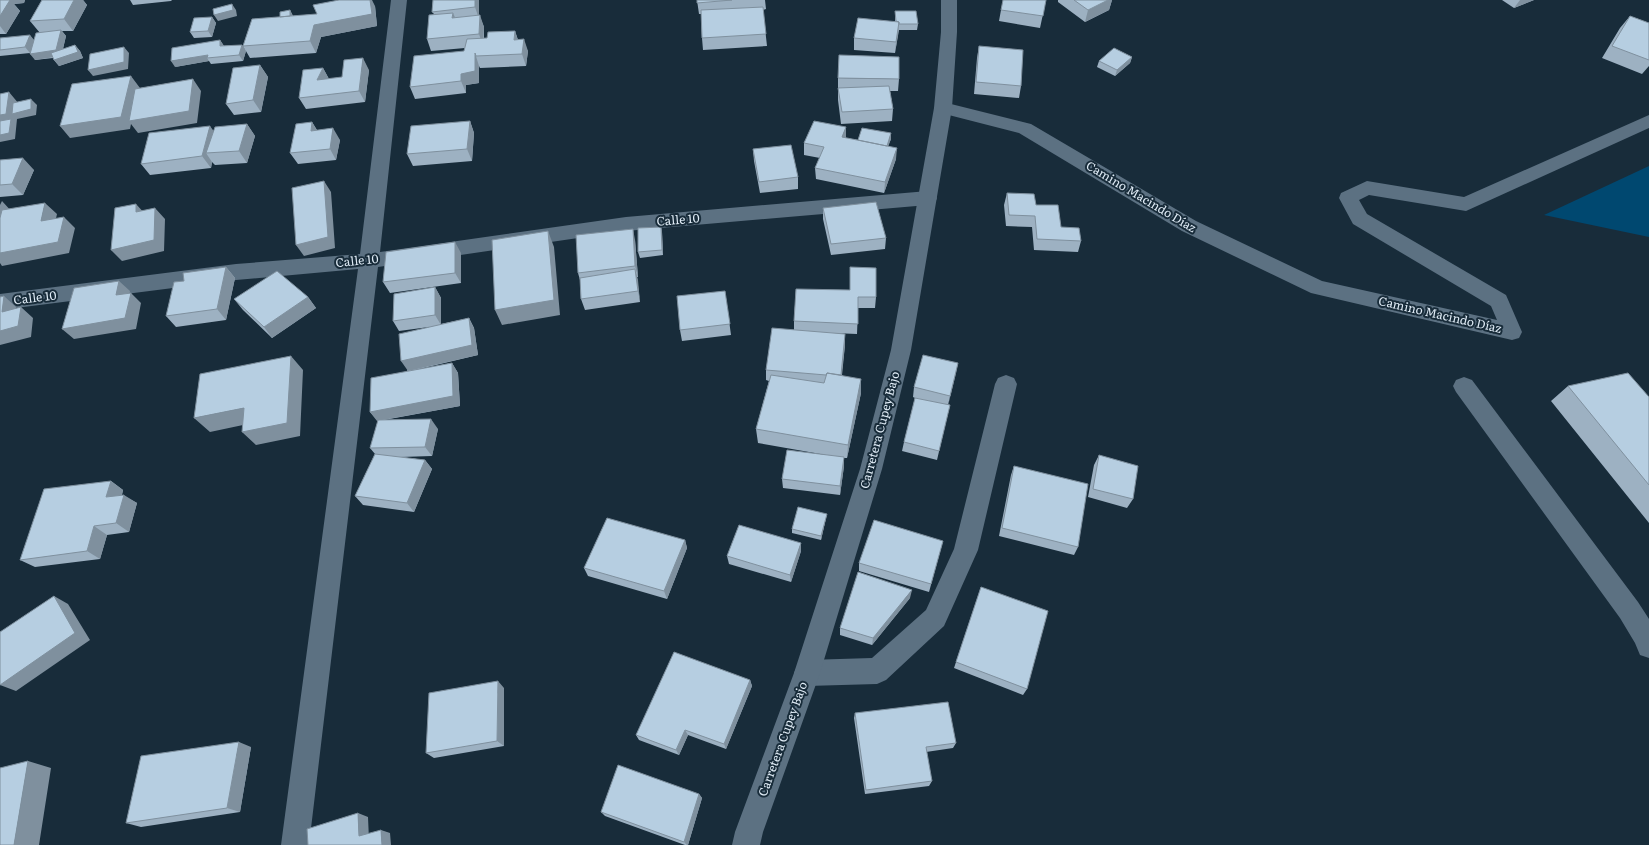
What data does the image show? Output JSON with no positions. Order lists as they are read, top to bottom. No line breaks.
{"streets":{"street":["Camino Macindo Díaz","Calle 10","Carretera Cupey Bajo"]},"crossings":[["Camino Macindo Díaz","Carretera Cupey Bajo"],["Calle 10","Carretera Cupey Bajo"]]}
